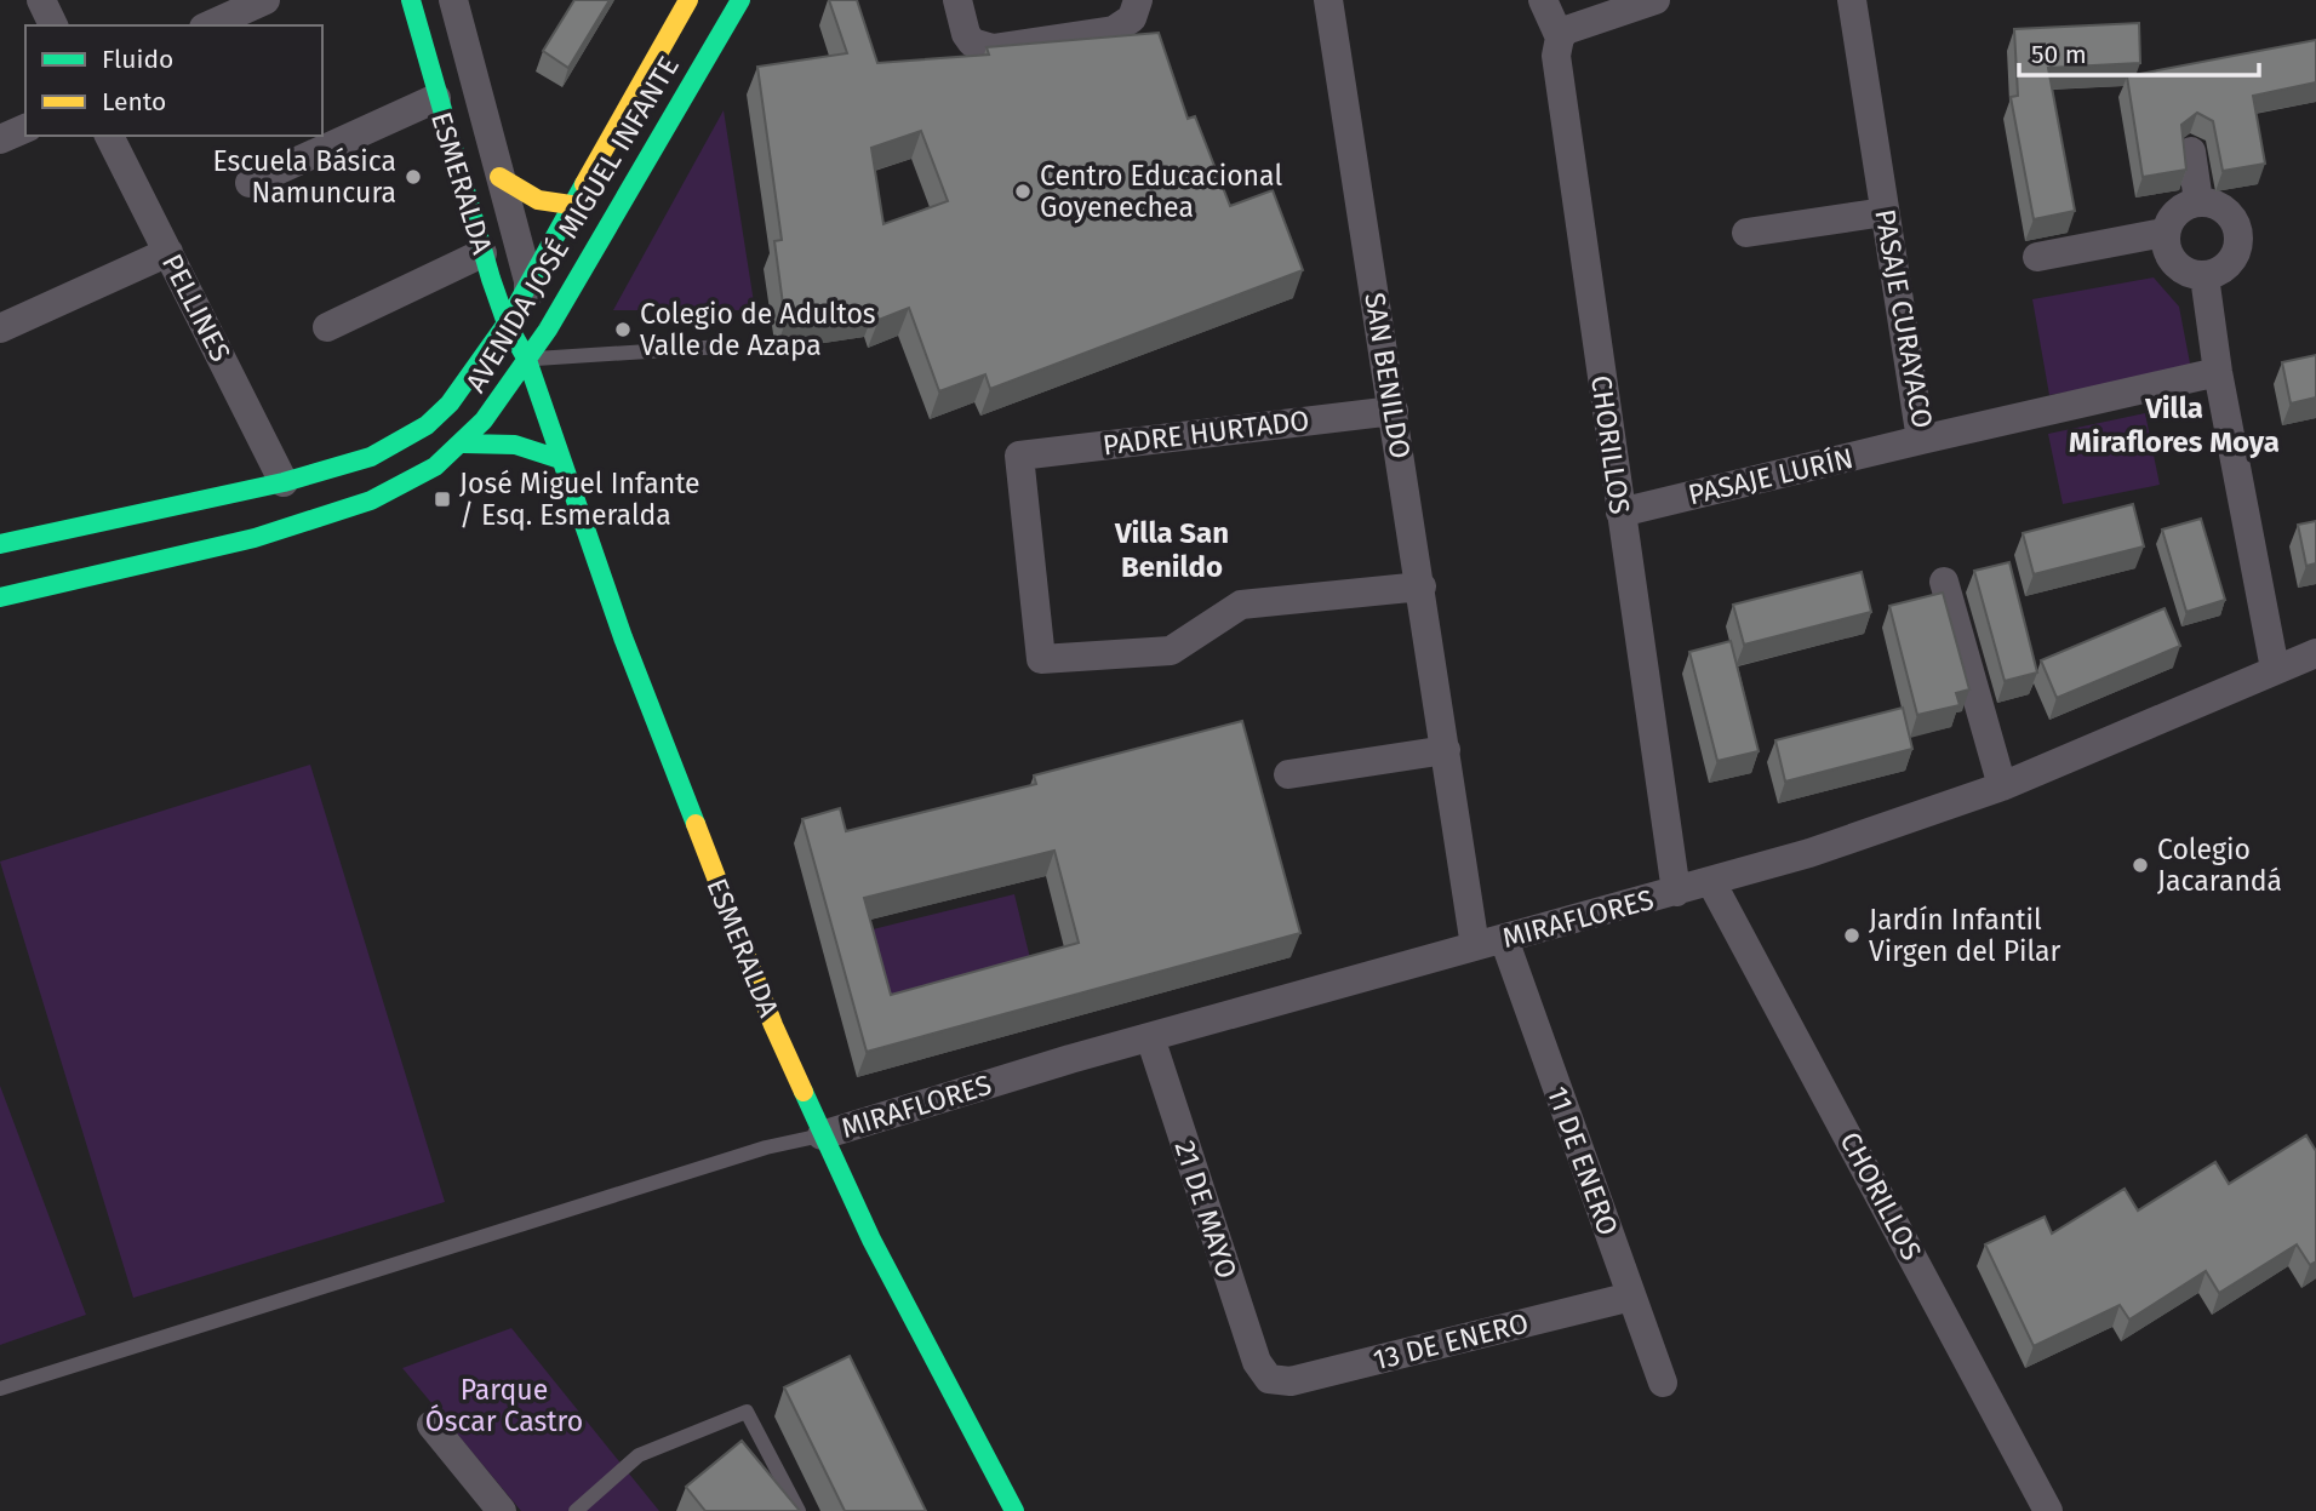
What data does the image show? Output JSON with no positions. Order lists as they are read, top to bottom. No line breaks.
{"streets":{"main road":["ESMERALDA","AVENIDA JOSÉ MIGUEL INFANTE"],"street":["PELLINES","PASAJE CURAYACO","SAN BENILDO","PADRE HURTADO","CHORILLOS","PASAJE LURÍN","MIRAFLORES","11 DE ENERO","21 DE MAYO","13 DE ENERO"]},"crossings":[["ESMERALDA","AVENIDA JOSÉ MIGUEL INFANTE"],["ESMERALDA","MIRAFLORES"],["AVENIDA JOSÉ MIGUEL INFANTE","PELLINES"],["PASAJE CURAYACO","PASAJE LURÍN"],["SAN BENILDO","PADRE HURTADO"],["SAN BENILDO","MIRAFLORES"],["SAN BENILDO","11 DE ENERO"],["CHORILLOS","PASAJE LURÍN"],["CHORILLOS","MIRAFLORES"],["MIRAFLORES","11 DE ENERO"],["MIRAFLORES","21 DE MAYO"],["11 DE ENERO","13 DE ENERO"],["21 DE MAYO","13 DE ENERO"]],"districts":["Villa Miraflores Moya","Villa San Benildo"],"parks":["Parque Óscar Castro"],"places":{"other":["Escuela Básica Namuncura","Centro Educacional Goyenechea","Colegio de Adultos Valle de Azapa","Colegio Jacarandá","Jardín Infantil Virgen del Pilar"],"transit":["José Miguel Infante / Esq. Esmeralda"]},"legend":["Fluido","Lento"],"scale_bar":"50 m"}
